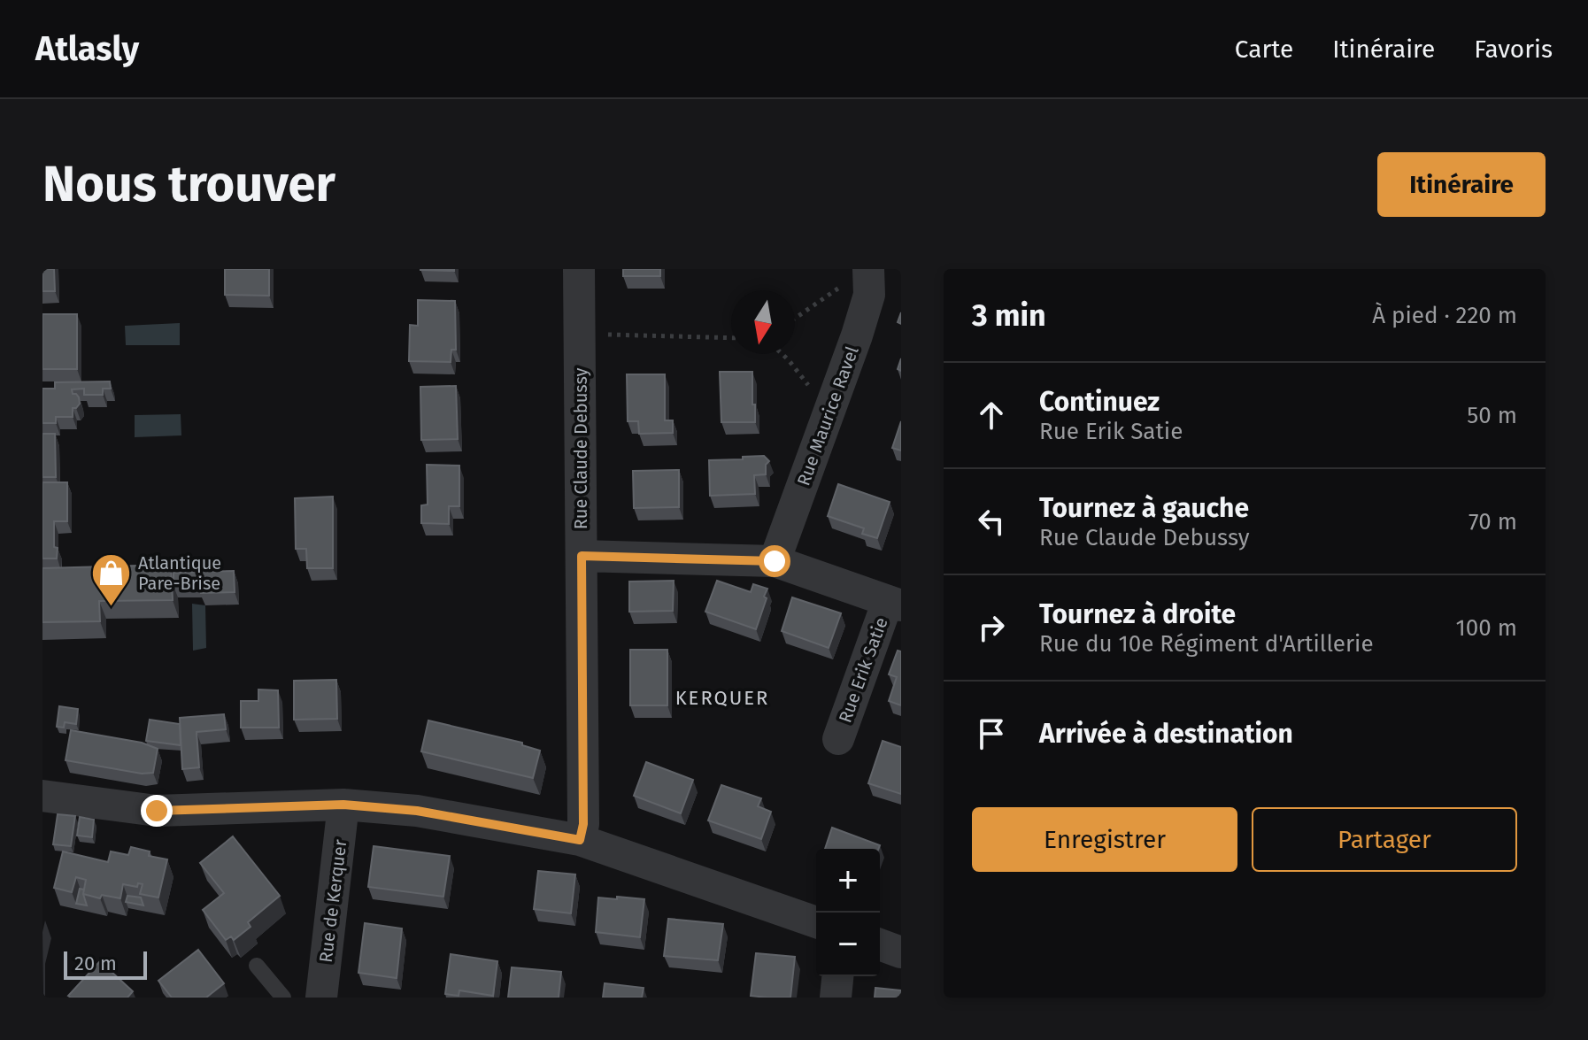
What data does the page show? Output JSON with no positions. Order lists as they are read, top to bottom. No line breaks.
{"streets":{"street":["Rue Maurice Ravel","Rue Claude Debussy","Rue Erik Satie","Rue de Kerquer"]},"crossings":[["Rue Maurice Ravel","Rue Erik Satie"],["Rue Claude Debussy","Rue Erik Satie"]],"districts":["KERQUER"],"places":{"shop":["Atlantique Pare-Brise"]},"scale_bar":"20 m","north":"bottom","page":{"header":"Atlasly","nav":["Carte","Itinéraire","Favoris"],"buttons":["Itinéraire",["Enregistrer","Partager"]],"title":"Nous trouver","heading":["3 min","À pied · 220 m"],"list":[["Continuez","Rue Erik Satie","50 m"],["Tournez à gauche","Rue Claude Debussy","70 m"],["Tournez à droite","Rue du 10e Régiment d'Artillerie","100 m"],"Arrivée à destination"],"map_buttons":["+","−"],"scale":"20 m"}}
